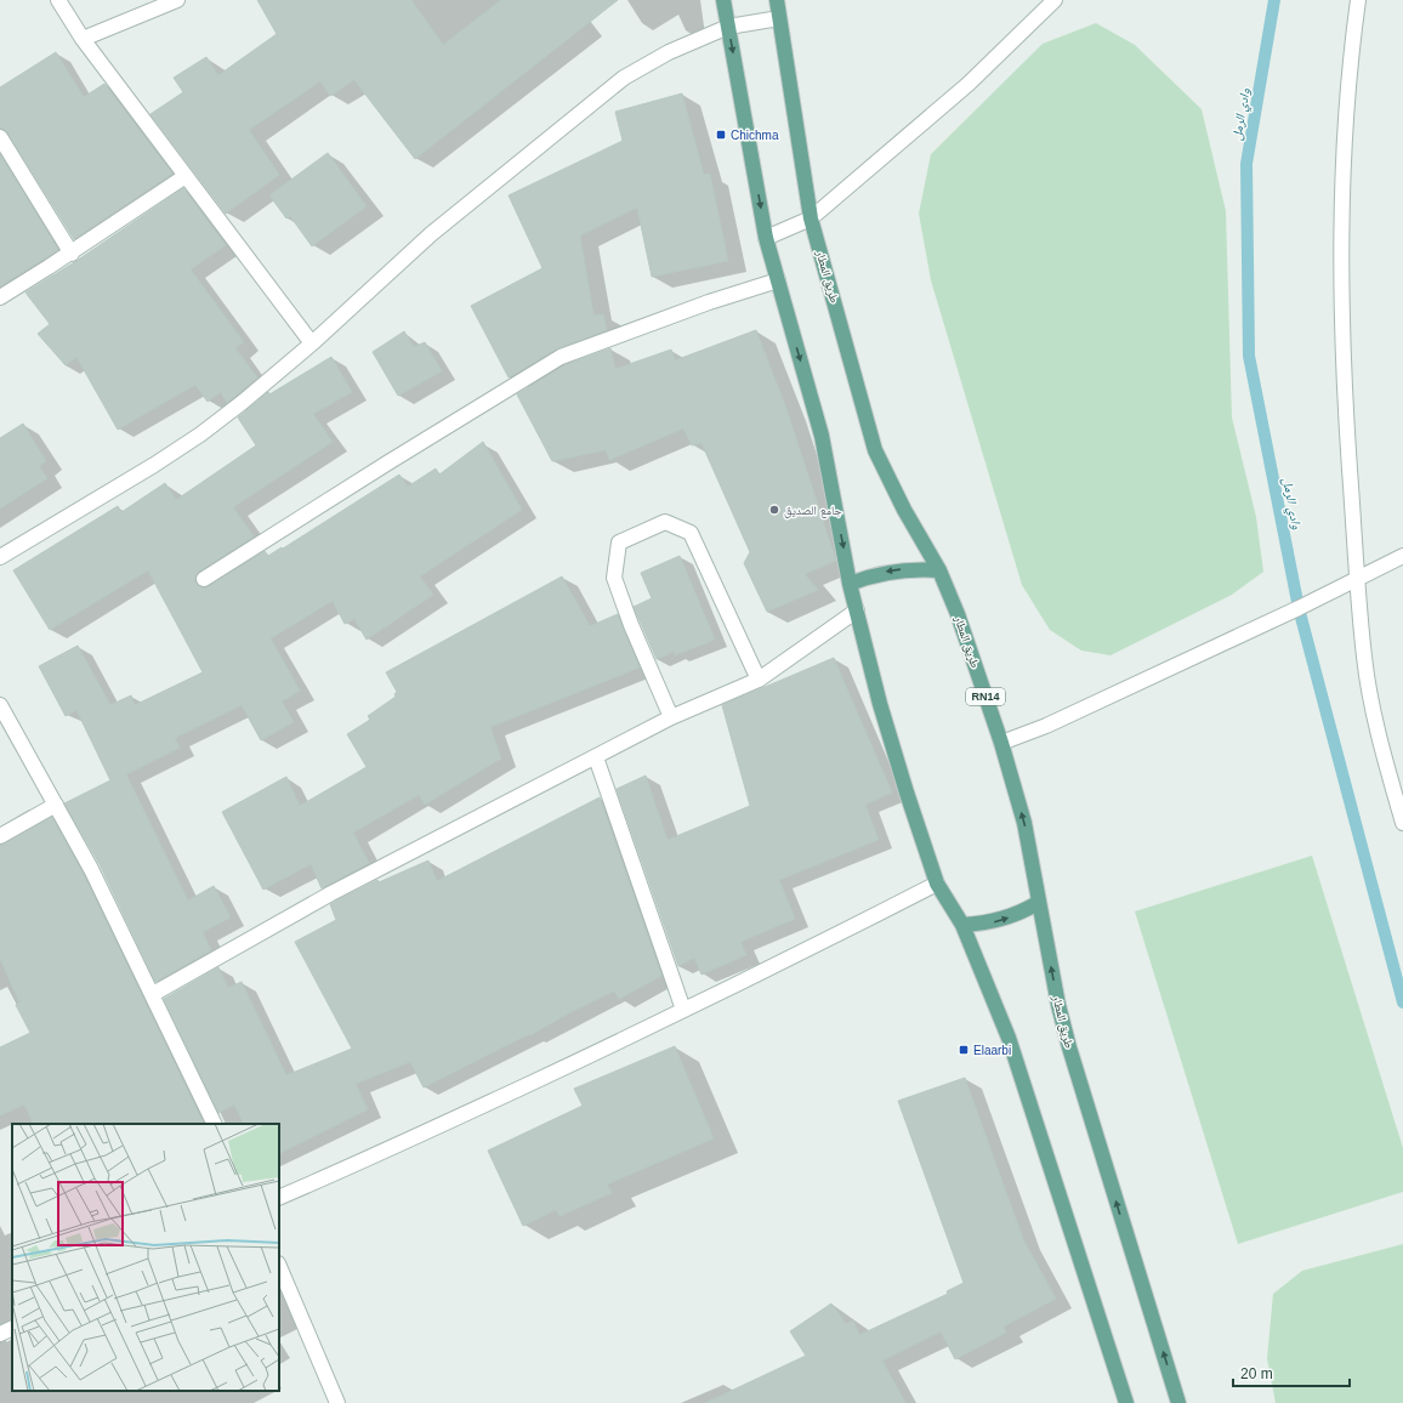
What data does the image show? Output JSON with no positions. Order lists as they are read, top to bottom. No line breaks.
{"streets":{"main road":["طريق المطار","RN14"]},"water":["وادي الرمل"],"places":{"transit":["Chichma","Elaarbi"],"other":["جامع الصديق"]},"scale_bar":"20 m"}
